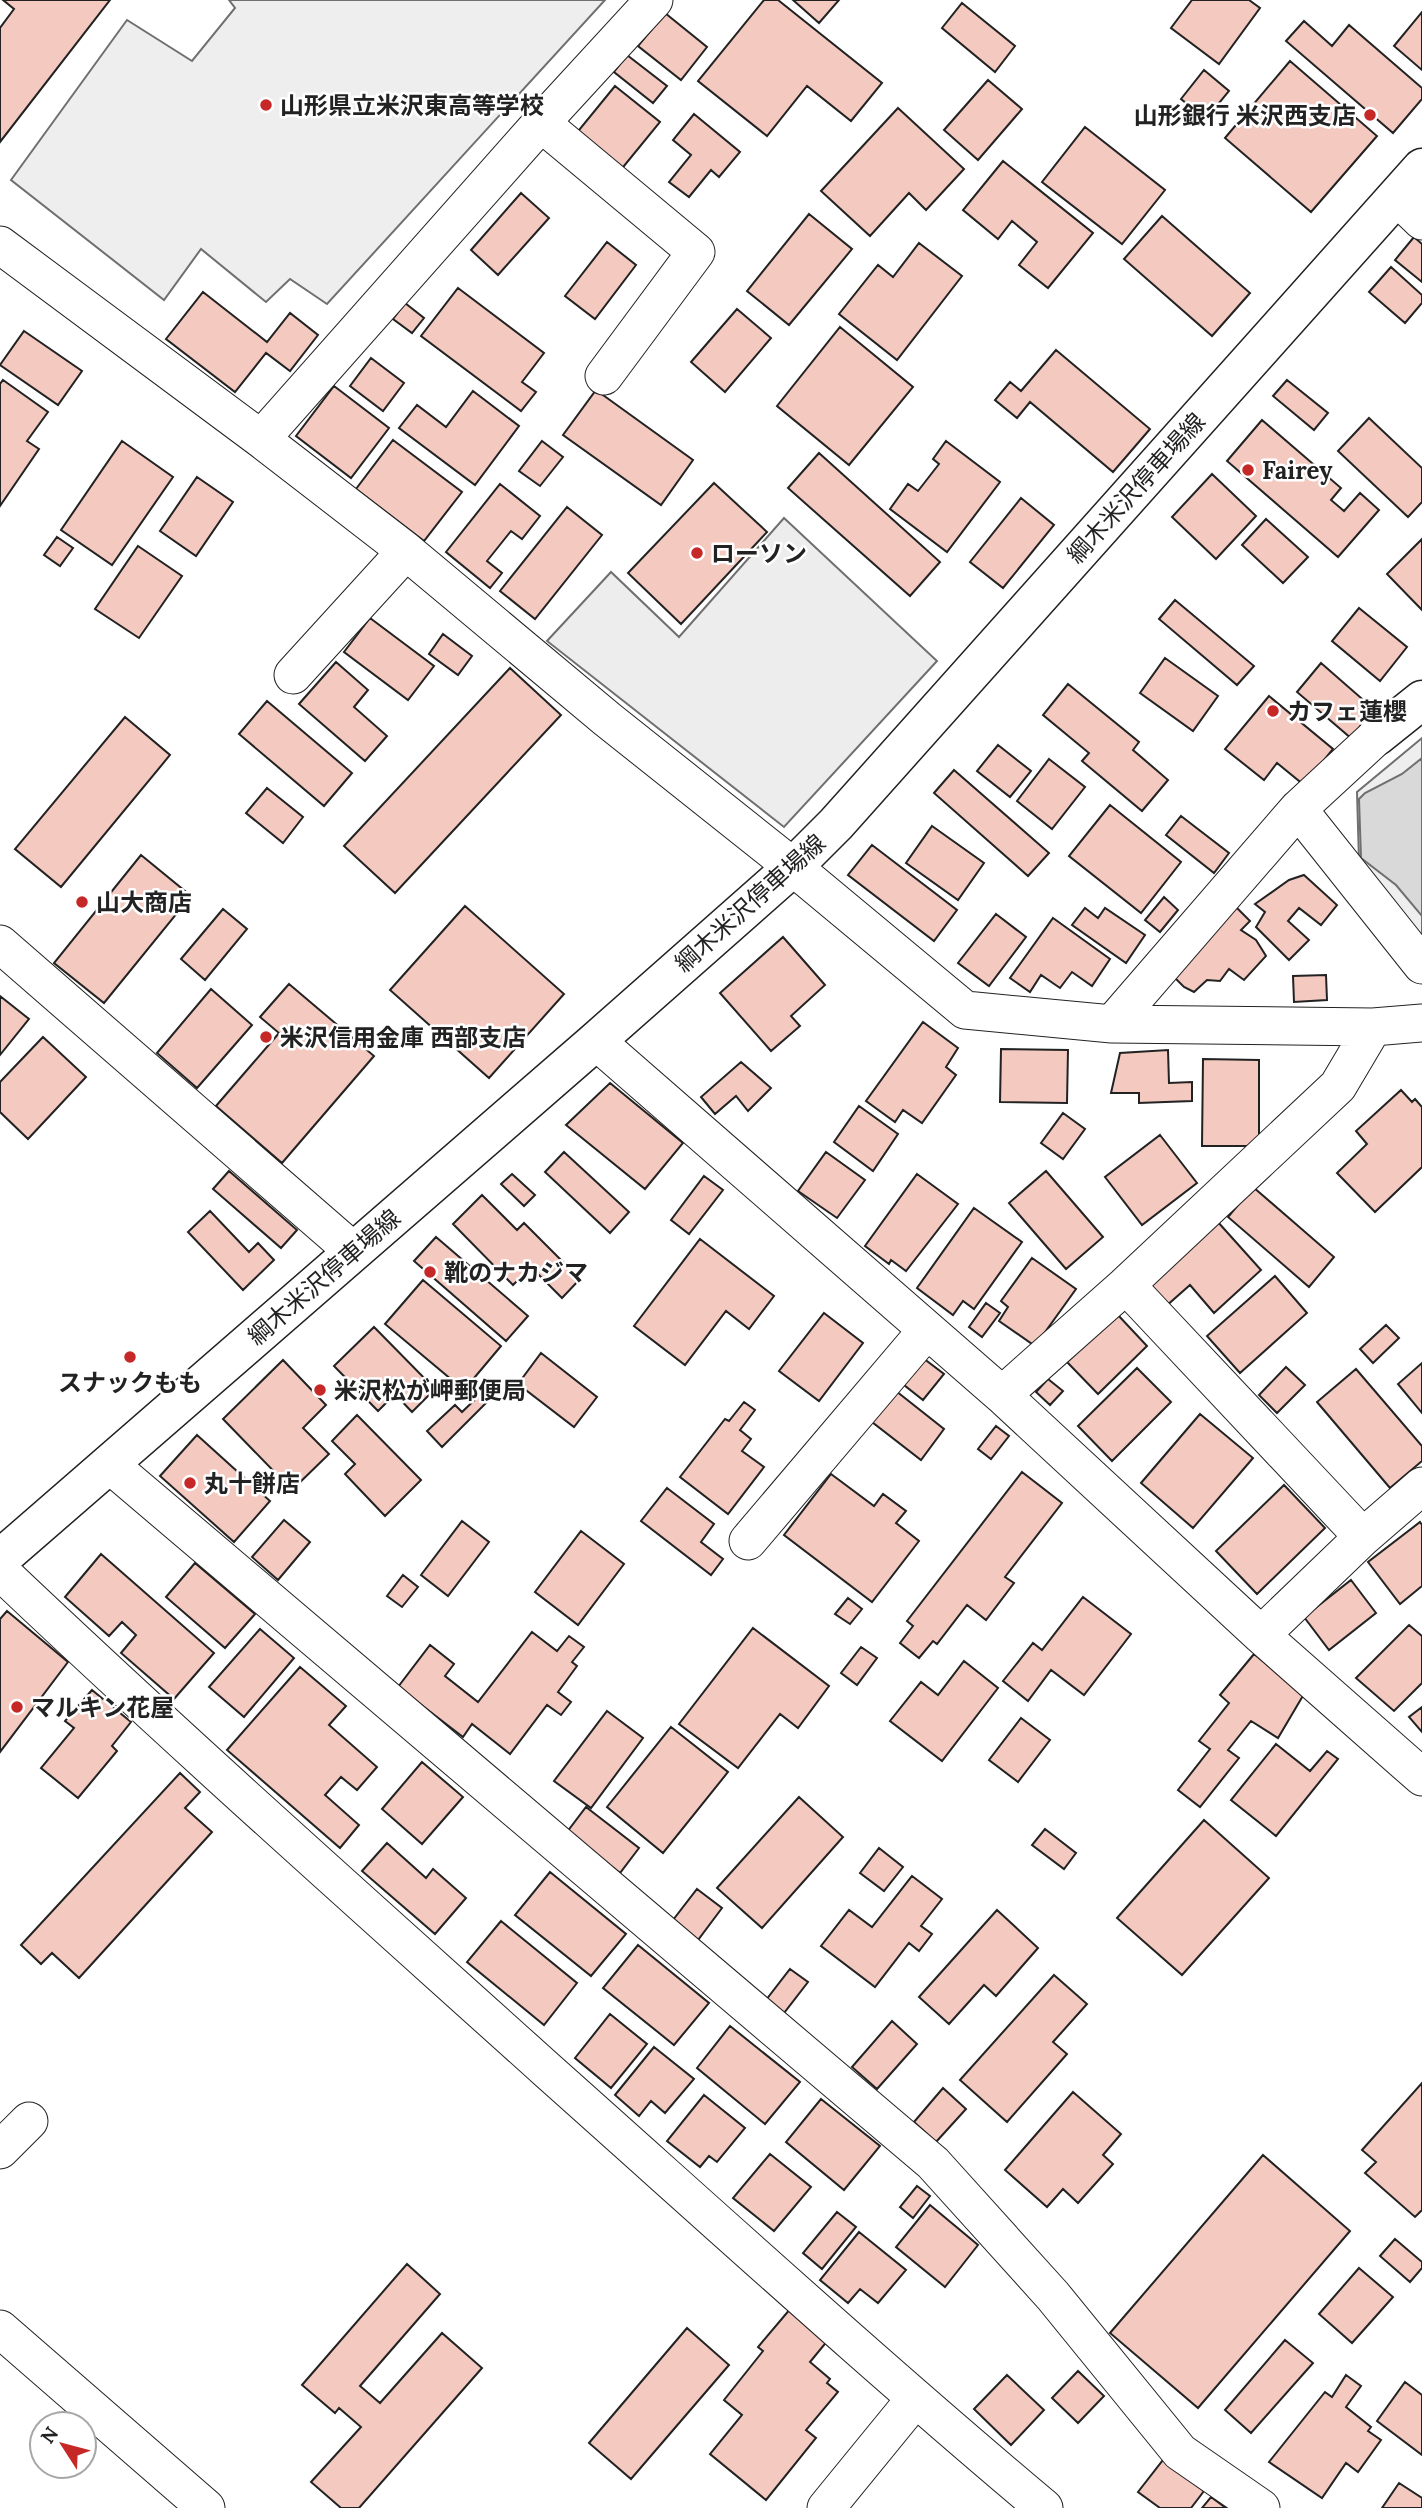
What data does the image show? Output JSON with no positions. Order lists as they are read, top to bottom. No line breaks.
{"streets":{"main road":["綱木米沢停車場線"]},"places":["山形県立米沢東高等学校","山形銀行 米沢西支店","Fairey","ローソン","カフェ蓮櫻","山大商店","米沢信用金庫 西部支店","靴のナカジマ","スナックもも","米沢松が岬郵便局","丸十餅店","マルキン花屋"],"north":"top left"}
